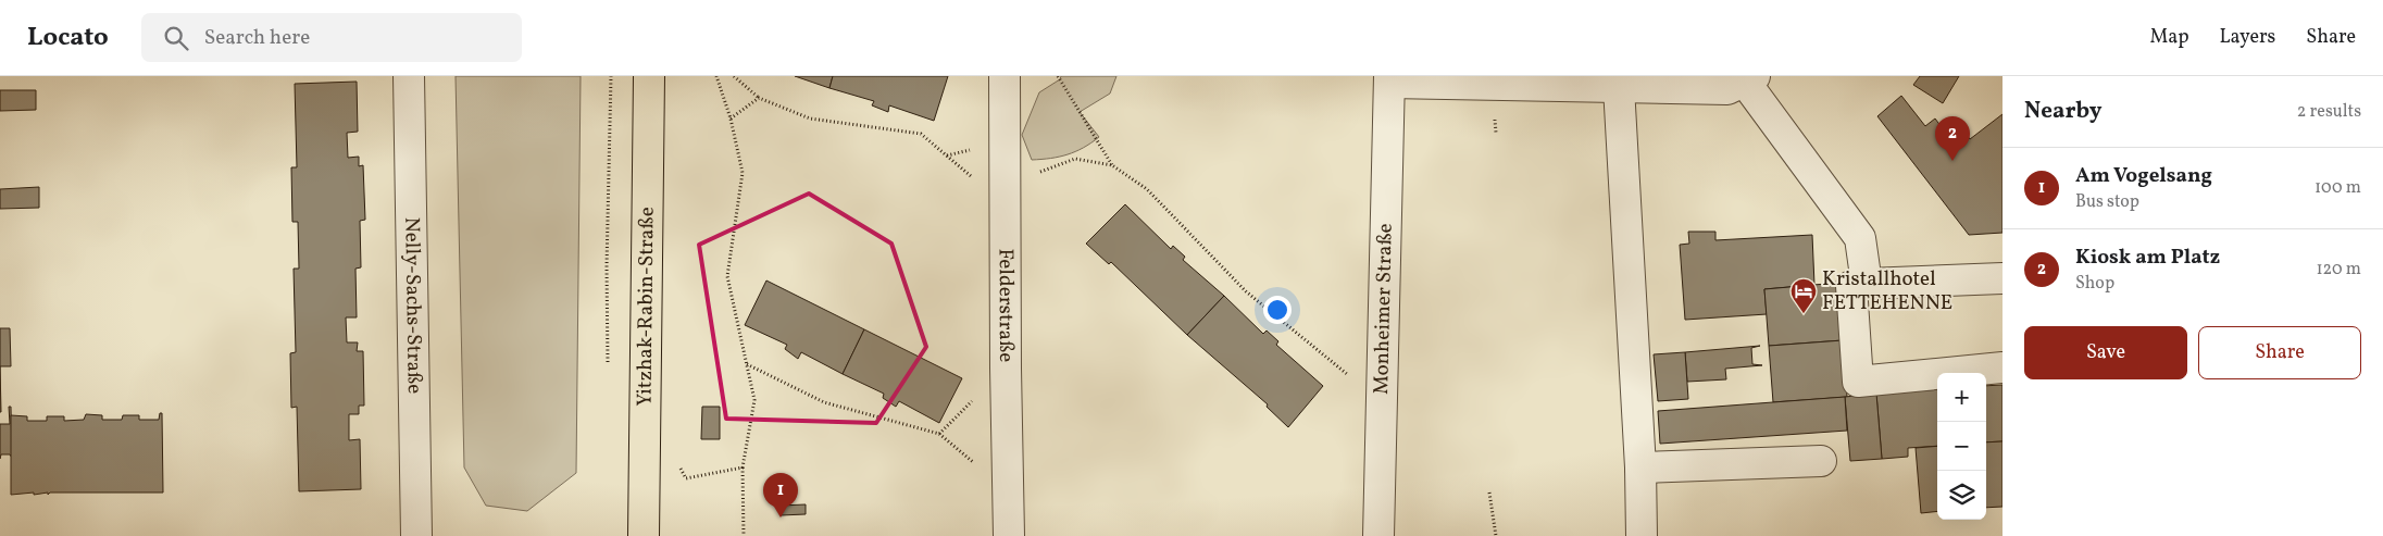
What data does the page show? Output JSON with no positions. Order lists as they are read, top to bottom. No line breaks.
{"streets":{"main road":["Yitzhak-Rabin-Straße"],"street":["Nelly-Sachs-Straße","Felderstraße","Monheimer Straße"]},"places":{"hotel":["Kristallhotel FETTEHENNE"]},"page":{"header":"Locato","search":"Search here","nav":["Map","Layers","Share"],"heading":["Nearby","2 results"],"pins":["2","1"],"list":[{"mark":"1","name":"Am Vogelsang","note":"Bus stop","value":"100 m"},{"mark":"2","name":"Kiosk am Platz","note":"Shop","value":"120 m"}],"buttons":["Save","Share"],"map_buttons":["+","−"]}}
